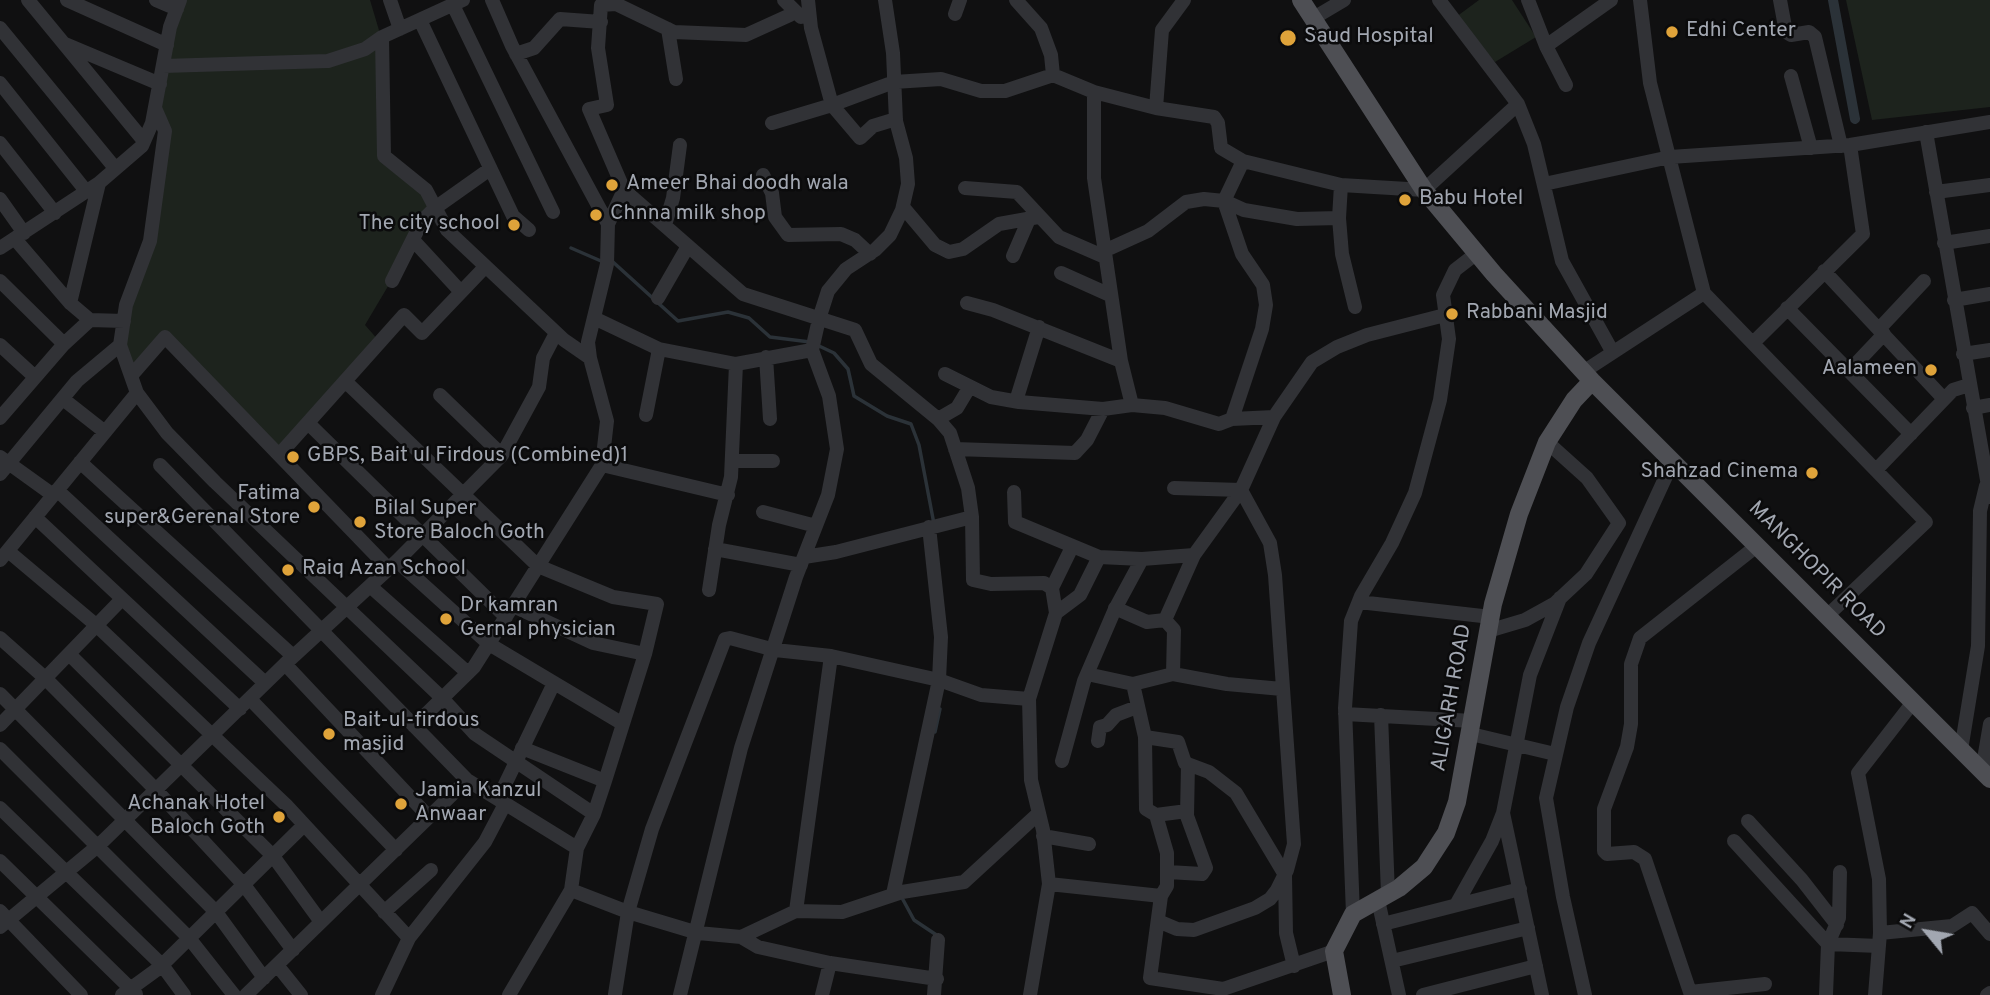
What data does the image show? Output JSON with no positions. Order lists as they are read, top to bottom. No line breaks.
{"streets":{"main road":["MANGHOPIR ROAD","ALIGARH ROAD"]},"crossings":[["MANGHOPIR ROAD","ALIGARH ROAD"]],"places":["Edhi Center","Saud Hospital","Ameer Bhai doodh wala","Babu Hotel","Chnna milk shop","The city school","Rabbani Masjid","Aalameen","GBPS, Bait ul Firdous (Combined)1","Shahzad Cinema","Fatima super&Gerenal Store","Bilal Super Store Baloch Goth","Raiq Azan School","Dr kamran Gernal physician","Bait-ul-firdous masjid","Jamia Kanzul Anwaar","Achanak Hotel Baloch Goth"],"north":"top left"}
